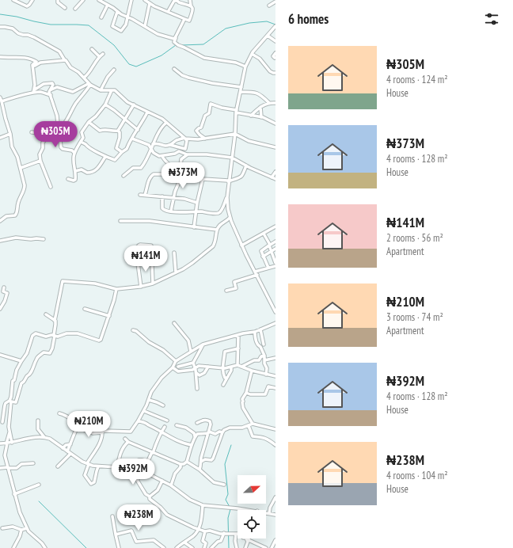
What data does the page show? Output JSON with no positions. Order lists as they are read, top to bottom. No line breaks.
{"north":"right","page":{"heading":"6 homes","list":[{"name":"₦305M","note":"4 rooms · 124 m² · House"},{"name":"₦373M","note":"4 rooms · 128 m² · House"},{"name":"₦141M","note":"2 rooms · 56 m² · Apartment"},{"name":"₦210M","note":"3 rooms · 74 m² · Apartment"},{"name":"₦392M","note":"4 rooms · 128 m² · House"},{"name":"₦238M","note":"4 rooms · 104 m² · House"}],"price":["₦305M","₦373M","₦141M","₦210M","₦392M","₦238M"]}}
